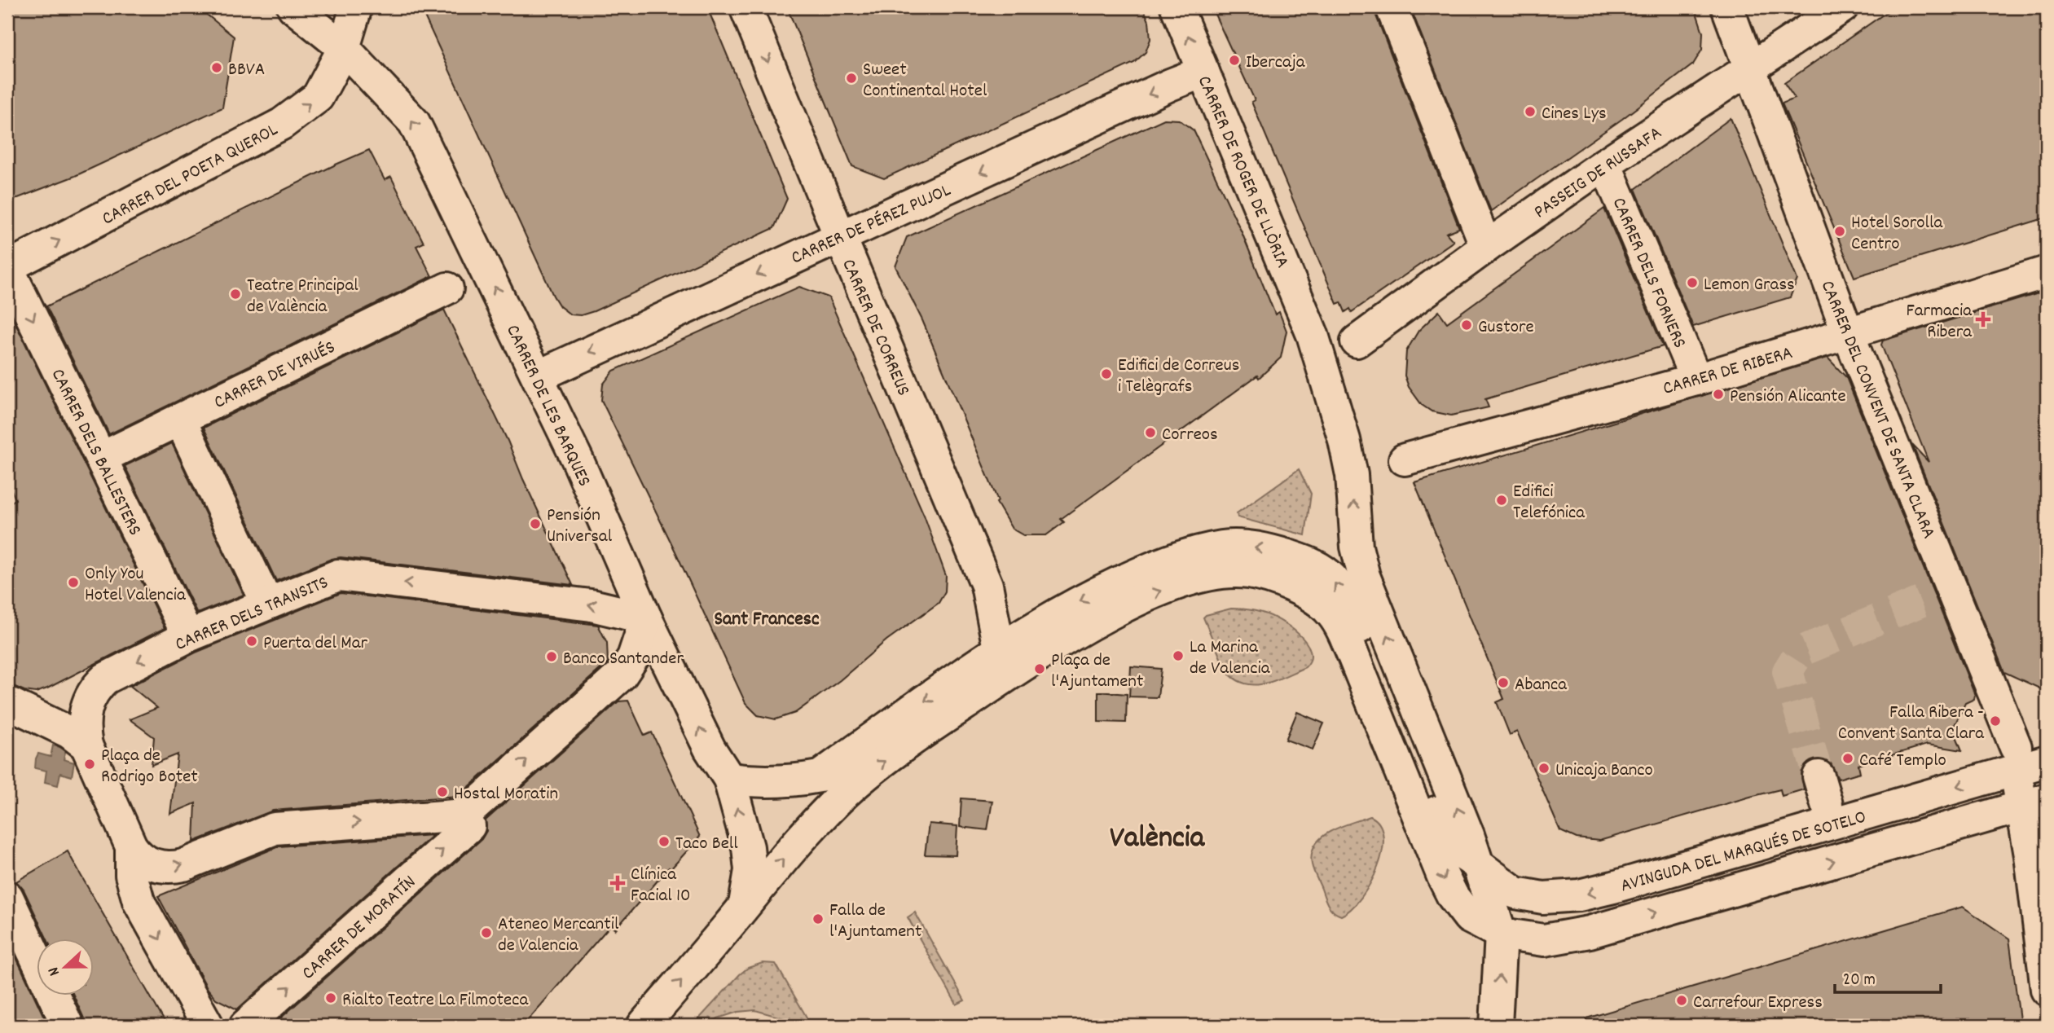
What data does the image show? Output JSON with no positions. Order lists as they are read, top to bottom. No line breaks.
{"streets":{"street":["CARRER DE ROGER DE LLÒRIA","PASSEIG DE RUSSAFA","CARRER DEL POETA QUEROL","CARRER DE PÉREZ PUJOL","CARRER DELS FORNERS","CARRER DE CORREUS","CARRER DE RIBERA","CARRER DE VIRUÉS","CARRER DE LES BARQUES","CARRER DEL CONVENT DE SANTA CLARA","CARRER DELS BALLESTERS","CARRER DELS TRANSITS","AVINGUDA DEL MARQUÉS DE SOTELO","CARRER DE MORATÍN"]},"crossings":[["CARRER DE ROGER DE LLÒRIA","CARRER DE PÉREZ PUJOL"],["CARRER DE ROGER DE LLÒRIA","AVINGUDA DEL MARQUÉS DE SOTELO"],["PASSEIG DE RUSSAFA","CARRER DELS FORNERS"],["PASSEIG DE RUSSAFA","CARRER DEL CONVENT DE SANTA CLARA"],["CARRER DEL POETA QUEROL","CARRER DE LES BARQUES"],["CARRER DEL POETA QUEROL","CARRER DELS BALLESTERS"],["CARRER DE PÉREZ PUJOL","CARRER DE CORREUS"],["CARRER DE PÉREZ PUJOL","CARRER DE LES BARQUES"],["CARRER DELS FORNERS","CARRER DE RIBERA"],["CARRER DE RIBERA","CARRER DEL CONVENT DE SANTA CLARA"],["CARRER DE VIRUÉS","CARRER DELS BALLESTERS"],["CARRER DE LES BARQUES","CARRER DELS TRANSITS"],["CARRER DE LES BARQUES","CARRER DE MORATÍN"],["CARRER DEL CONVENT DE SANTA CLARA","AVINGUDA DEL MARQUÉS DE SOTELO"],["CARRER DELS BALLESTERS","CARRER DELS TRANSITS"],["CARRER DELS TRANSITS","CARRER DE MORATÍN"]],"one_way":["CARRER DE ROGER DE LLÒRIA","CARRER DEL POETA QUEROL","CARRER DE PÉREZ PUJOL","CARRER DE CORREUS","CARRER DE LES BARQUES","CARRER DELS BALLESTERS","CARRER DELS TRANSITS"],"districts":["Sant Francesc","València"],"places":{"other":["Ibercaja","BBVA","Sweet Continental Hotel","Cines Lys","Hotel Sorolla Centro","Lemon Grass","Teatre Principal de València","Gustore","Edifici de Correus i Telègrafs","Pensión Alicante","Correos","Edifici Telefónica","Pensión Universal","Only You Hotel Valencia","Puerta del Mar","La Marina de Valencia","Banco Santander","Plaça de l'Ajuntament","Abanca","Falla Ribera - Convent Santa Clara","Café Templo","Plaça de Rodrigo Botet","Unicaja Banco","Hostal Moratin","Taco Bell","Falla de l'Ajuntament","Ateneo Mercantil de Valencia","Rialto Teatre La Filmoteca","Carrefour Express"],"health":["Farmacia Ribera","Clínica Facial 10"]},"scale_bar":"20 m","north":"left"}
